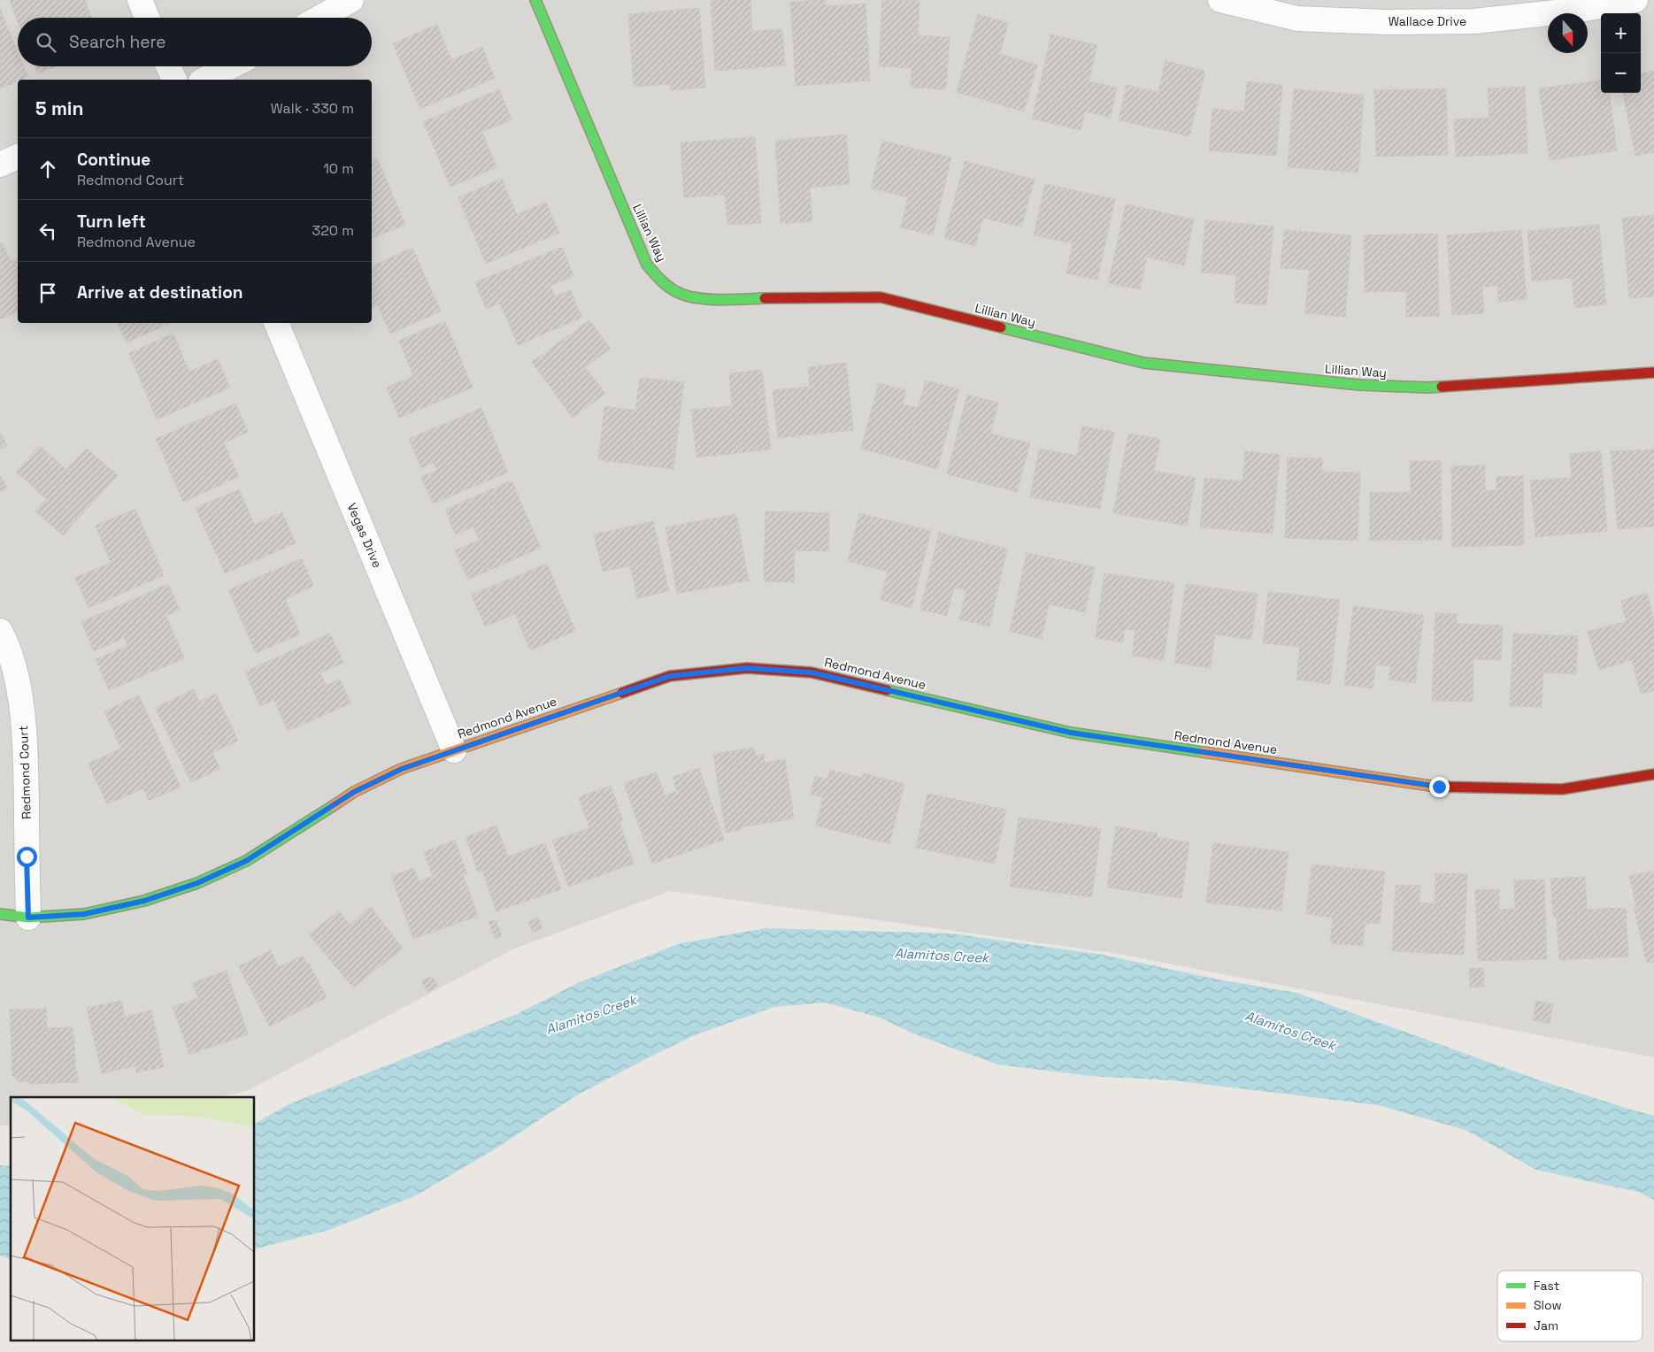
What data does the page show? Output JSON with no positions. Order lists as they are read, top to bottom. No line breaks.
{"streets":{"street":["Wallace Drive","Lillian Way","Vegas Drive","Redmond Avenue","Redmond Court"]},"crossings":[["Vegas Drive","Redmond Avenue"],["Redmond Avenue","Redmond Court"]],"water":["Alamitos Creek"],"legend":["Fast","Slow","Jam"],"north":"bottom","page":{"map_buttons":["+","−"],"search":"Search here","heading":["5 min","Walk · 330 m"],"list":[["Continue","Redmond Court","10 m"],["Turn left","Redmond Avenue","320 m"],"Arrive at destination"]}}
